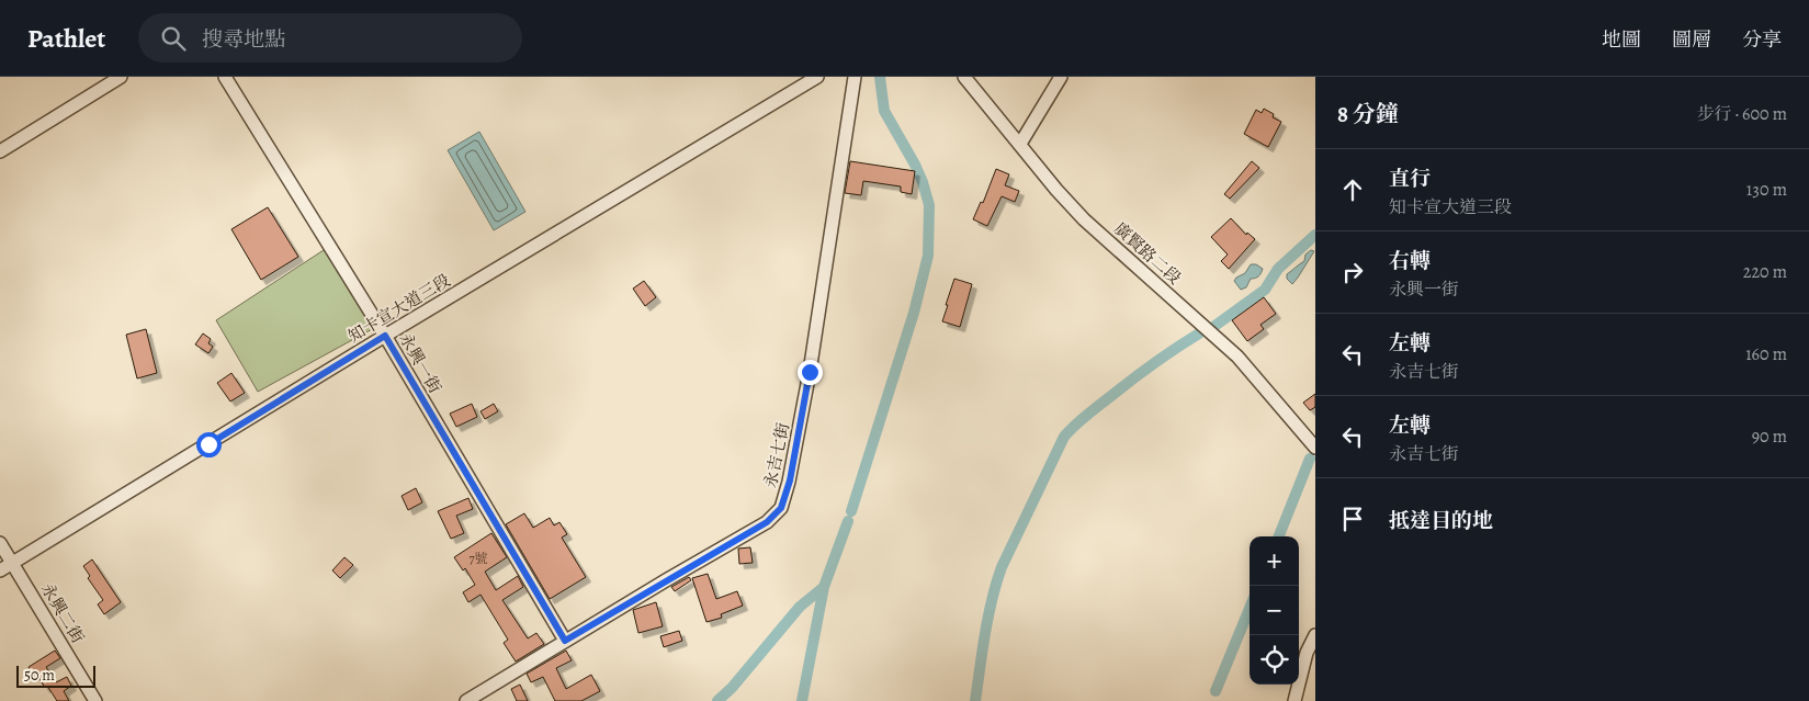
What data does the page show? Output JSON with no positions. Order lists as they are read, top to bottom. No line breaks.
{"streets":{"street":["廣賢路二段","知卡宣大道三段","永興一街","永吉七街","永興二街"]},"crossings":[["知卡宣大道三段","永興一街"],["知卡宣大道三段","永興二街"],["永興一街","永吉七街"]],"house_numbers":["7號"],"scale_bar":"50 m","page":{"header":"Pathlet","search":"搜尋地點","nav":["地圖","圖層","分享"],"heading":["8 分鐘","步行 · 600 m"],"list":[["直行","知卡宣大道三段","130 m"],["右轉","永興一街","220 m"],["左轉","永吉七街","160 m"],["左轉","永吉七街","90 m"],"抵達目的地"],"map_buttons":["+","−"],"scale":"50 m"}}
